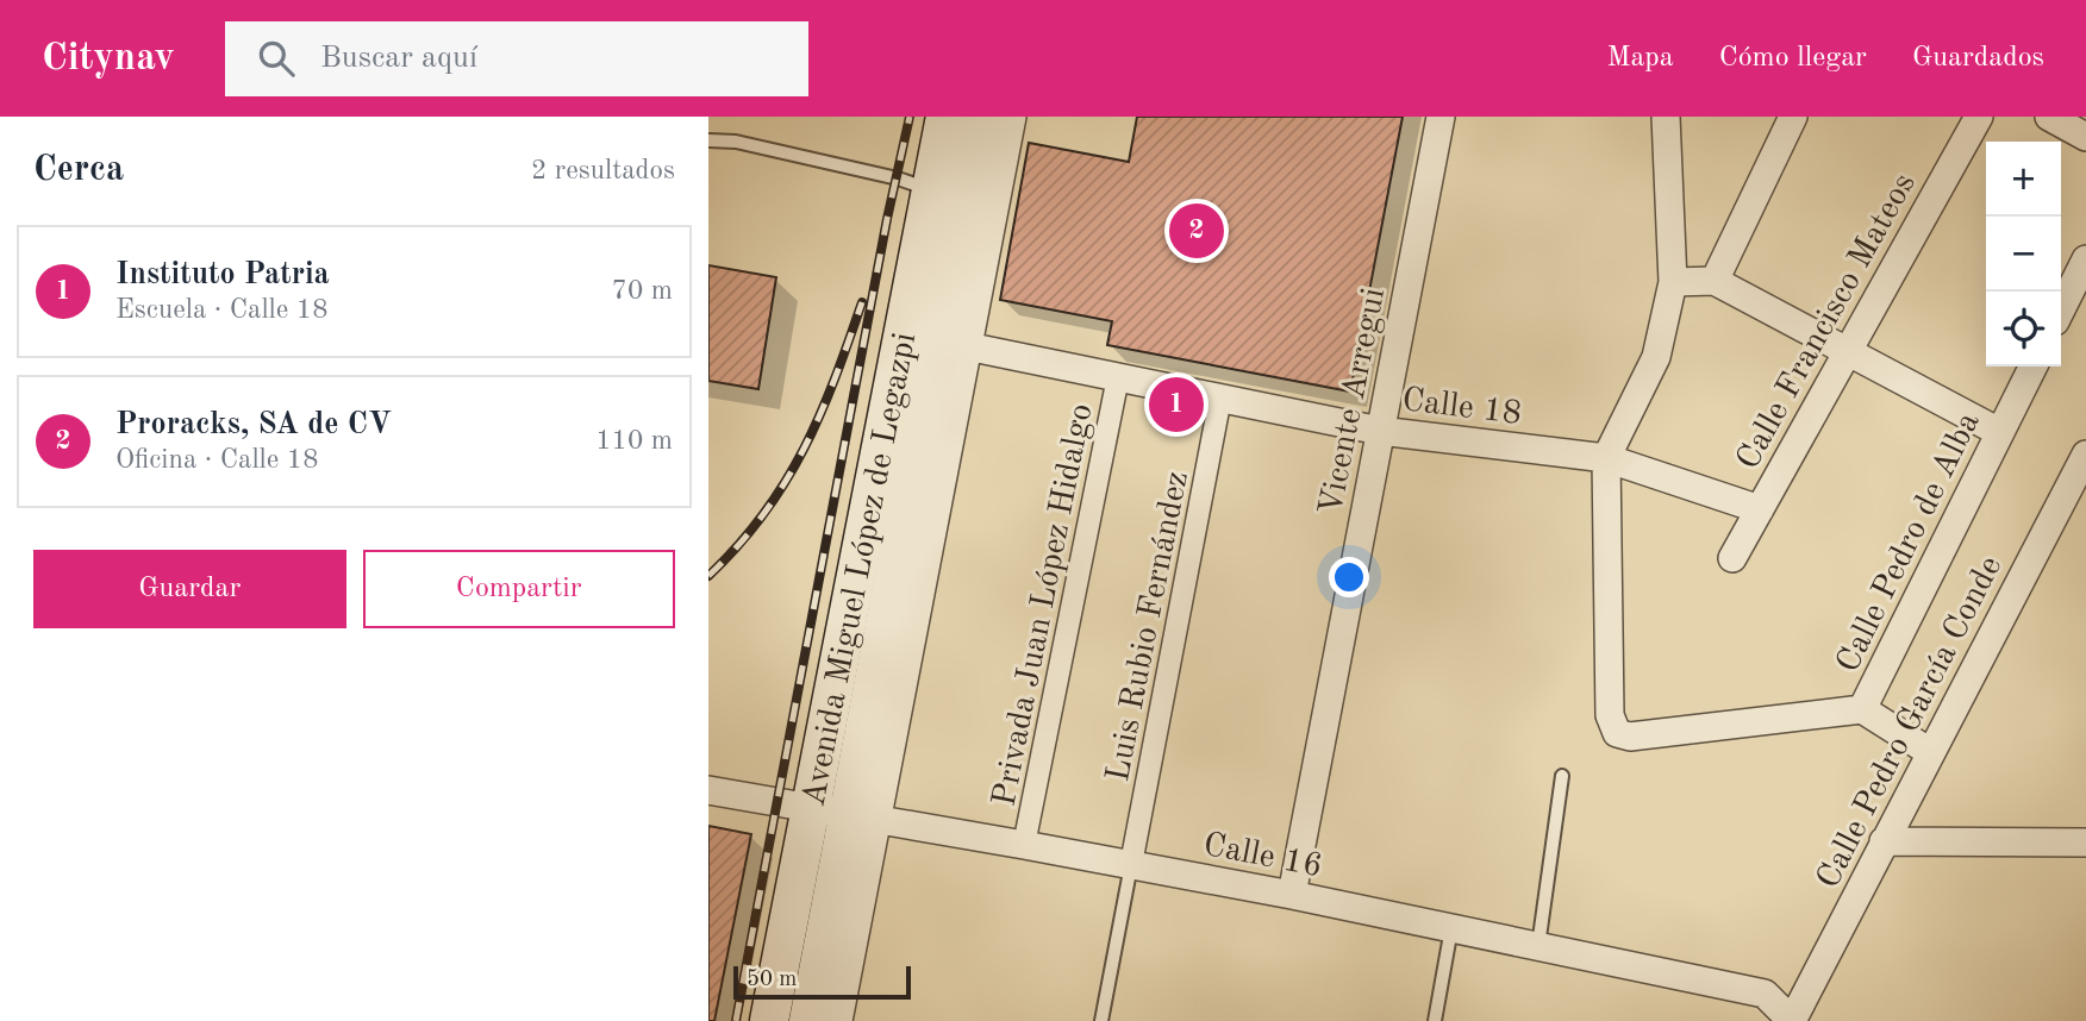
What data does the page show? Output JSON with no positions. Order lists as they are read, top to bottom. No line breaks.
{"streets":{"main road":["Avenida Miguel López de Legazpi"],"street":["Calle Francisco Mateos","Vicente Arregui","Calle 18","Calle Pedro de Alba","Privada Juan López Hidalgo","Luis Rubio Fernández","Calle Pedro García Conde","Calle 16"]},"crossings":[["Calle Francisco Mateos","Calle 18"],["Vicente Arregui","Calle 18"],["Vicente Arregui","Calle 16"],["Calle 18","Avenida Miguel López de Legazpi"],["Calle 18","Privada Juan López Hidalgo"],["Calle 18","Luis Rubio Fernández"],["Avenida Miguel López de Legazpi","Calle 16"],["Privada Juan López Hidalgo","Calle 16"],["Luis Rubio Fernández","Calle 16"],["Calle Pedro García Conde","Calle 16"]],"scale_bar":"50 m","page":{"header":"Citynav","search":"Buscar aquí","nav":["Mapa","Cómo llegar","Guardados"],"heading":["Cerca","2 resultados"],"map_buttons":["+","−"],"pins":["2","1"],"list":[{"mark":"1","name":"Instituto Patria","note":"Escuela · Calle 18","value":"70 m"},{"mark":"2","name":"Proracks, SA de CV","note":"Oficina · Calle 18","value":"110 m"}],"buttons":["Guardar","Compartir"],"scale":"50 m"}}
